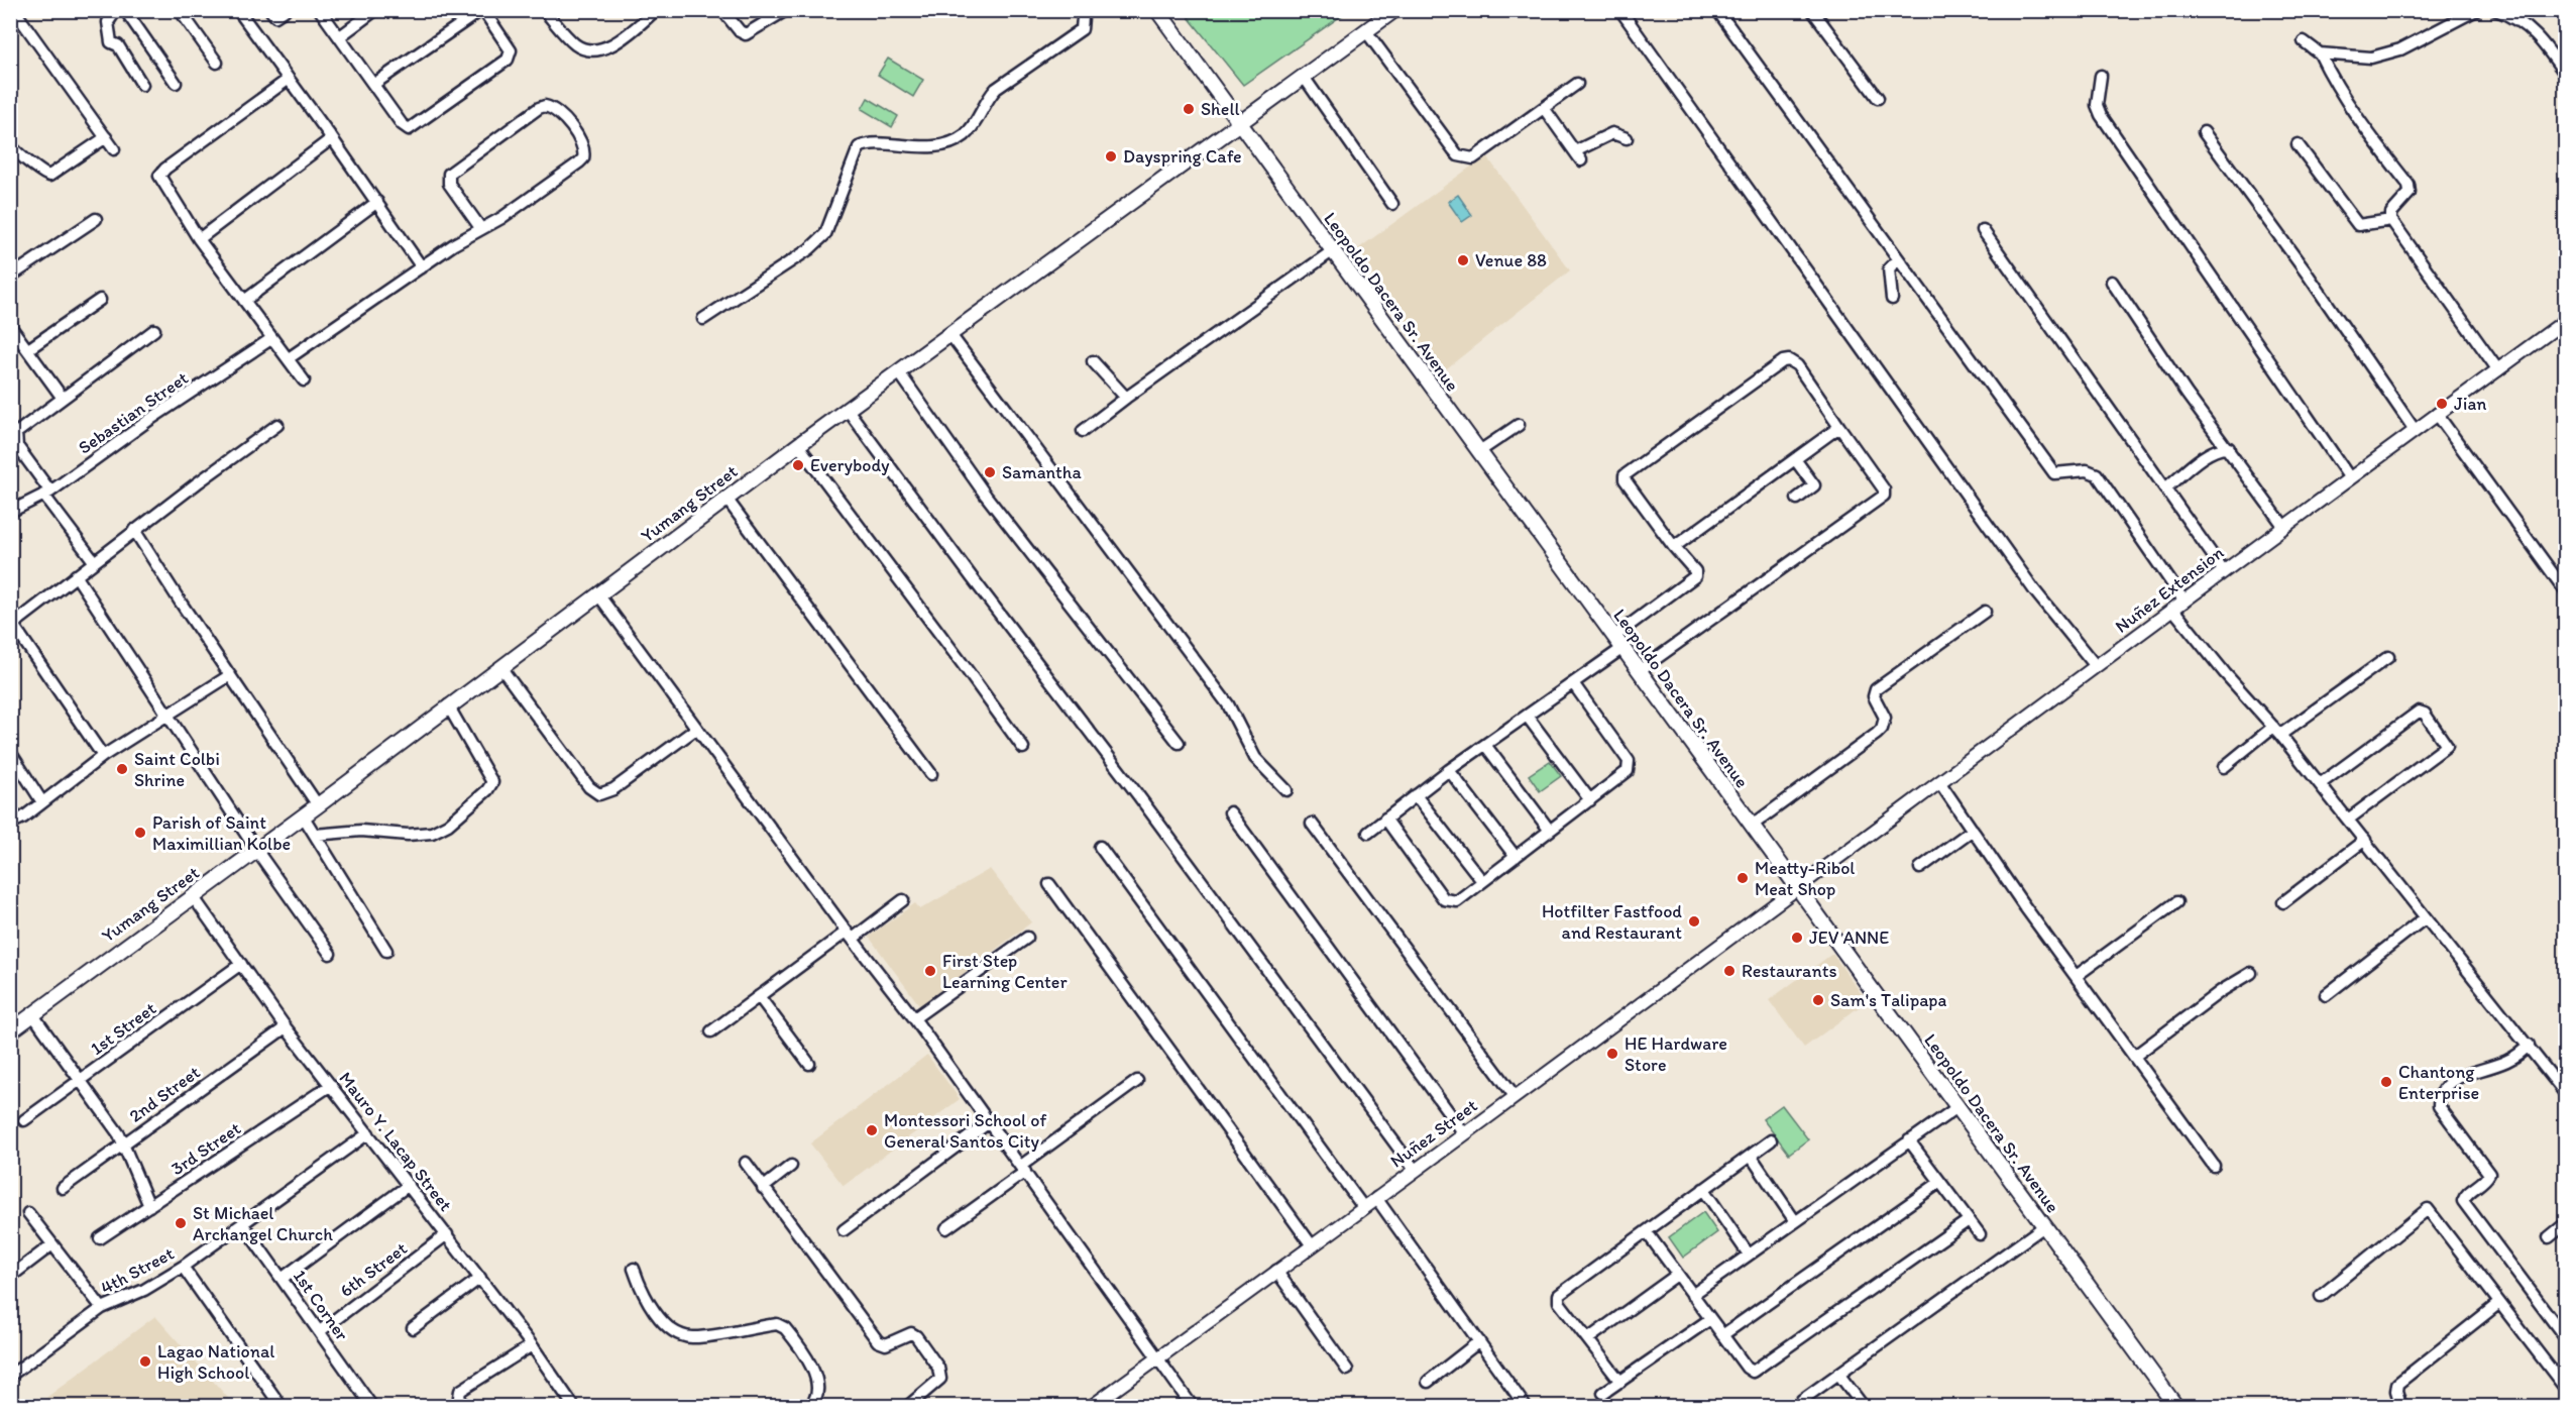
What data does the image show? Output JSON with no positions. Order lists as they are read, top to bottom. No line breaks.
{"streets":{"main road":["Leopoldo Dacera Sr. Avenue","Yumang Street"],"street":["Sebastian Street","Nuñez Extension","1st Street","2nd Street","Nuñez Street","Mauro Y. Lacap Street","3rd Street","6th Street","4th Street","1st Corner"]},"crossings":[["Leopoldo Dacera Sr. Avenue","Yumang Street"],["Leopoldo Dacera Sr. Avenue","Nuñez Extension"],["Leopoldo Dacera Sr. Avenue","Nuñez Street"],["Yumang Street","Mauro Y. Lacap Street"],["Nuñez Extension","Nuñez Street"],["1st Street","Mauro Y. Lacap Street"],["2nd Street","Mauro Y. Lacap Street"],["Mauro Y. Lacap Street","3rd Street"],["Mauro Y. Lacap Street","6th Street"],["Mauro Y. Lacap Street","4th Street"],["6th Street","1st Corner"],["4th Street","1st Corner"]],"places":["Shell","Dayspring Cafe","Venue 88","Jian","Everybody","Samantha","Saint Colbi Shrine","Parish of Saint Maximillian Kolbe","Meatty-Ribol Meat Shop","Hotfilter Fastfood and Restaurant","JEV ANNE","First Step Learning Center","Restaurants","Sam's Talipapa","HE Hardware Store","Chantong Enterprise","Montessori School of General Santos City","St Michael Archangel Church","Lagao National High School"]}
